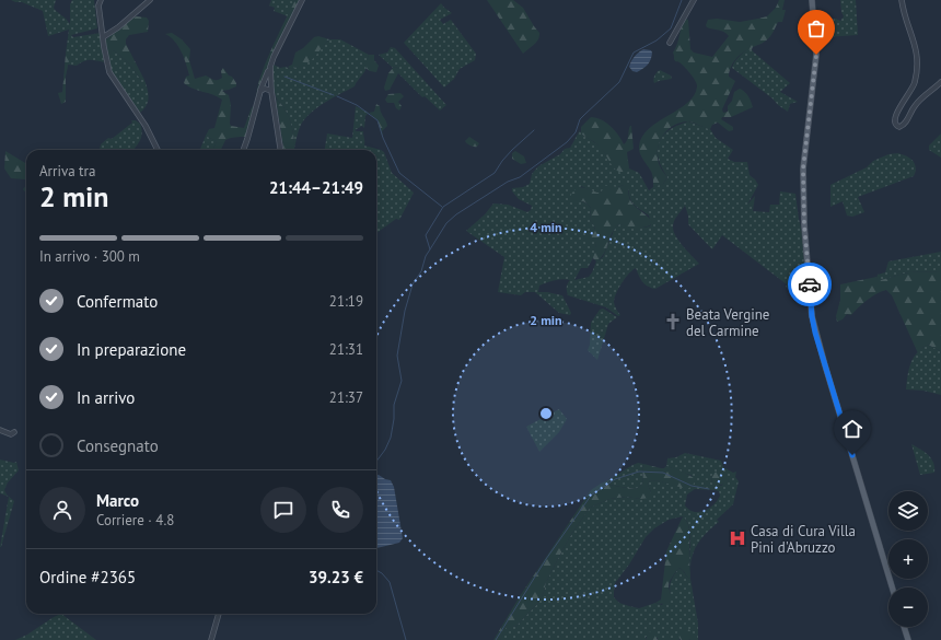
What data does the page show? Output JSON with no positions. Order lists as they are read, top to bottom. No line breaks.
{"places":{"church":["Beata Vergine del Carmine"],"hospital":["Casa di Cura Villa Pini d'Abruzzo"]},"page":{"heading":["2 min","Arriva tra","21:44–21:49"],"panel":["Marco","Corriere · 4.8","Ordine #2365","39.23 €"],"bar":"In arrivo · 300 m","list":[["Confermato","21:19"],["In preparazione","21:31"],["In arrivo","21:37"],"Consegnato"],"map_buttons":["+","−"]},"rings":["4 min","2 min"]}
